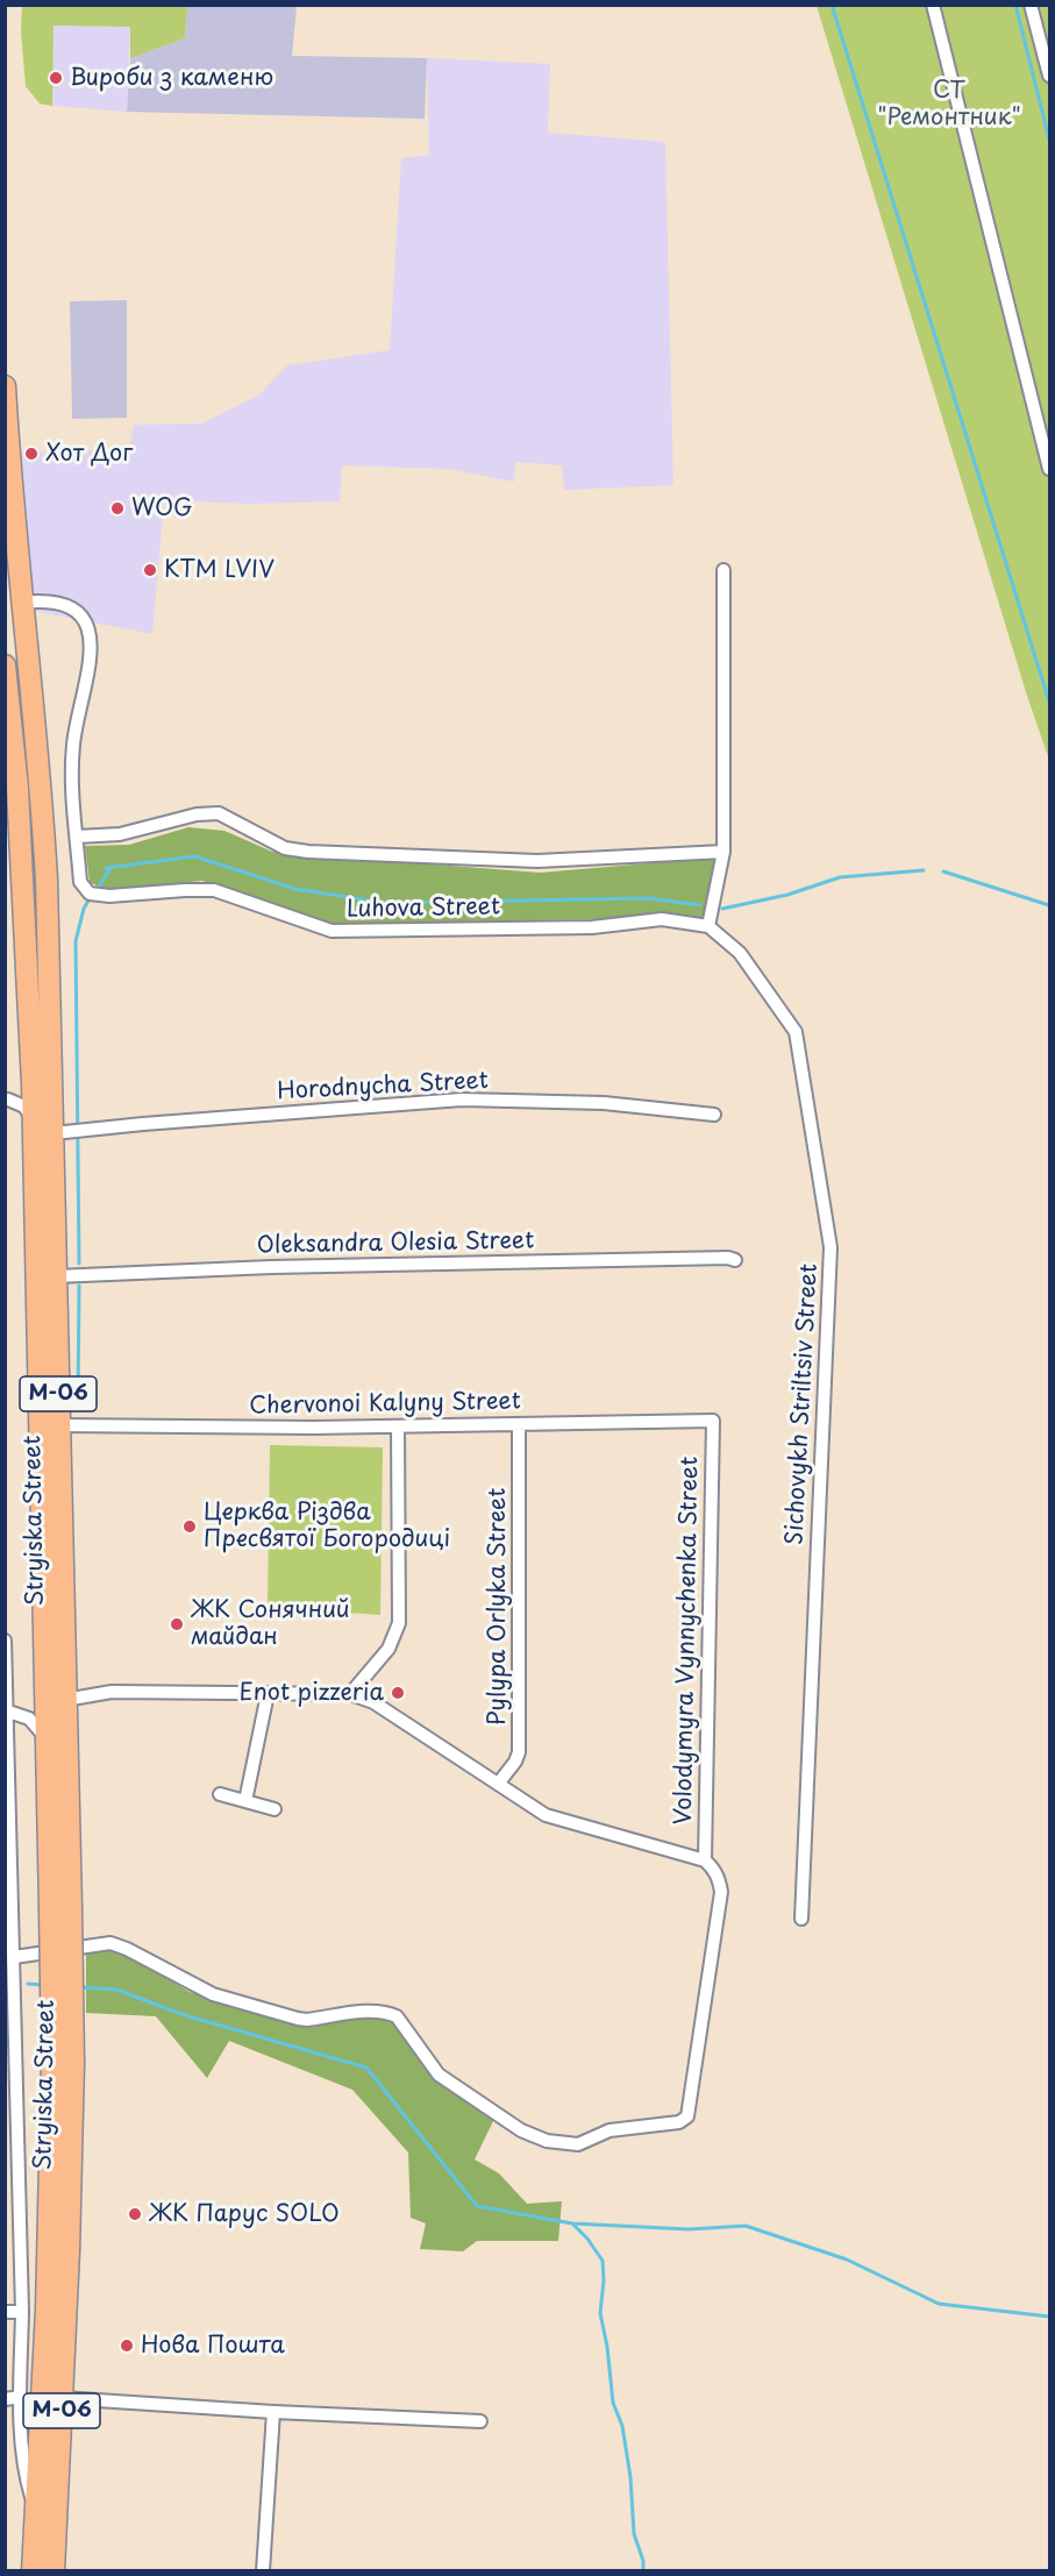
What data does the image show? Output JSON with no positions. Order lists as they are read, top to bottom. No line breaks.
{"streets":{"highway":["М-06","Stryiska Street"],"street":["Luhova Street","Horodnycha Street","Oleksandra Olesia Street","Chervonoi Kalyny Street","Sichovykh Striltsiv Street","Pylypa Orlyka Street","Volodymyra Vynnychenka Street"]},"crossings":[["Luhova Street","Sichovykh Striltsiv Street"],["Luhova Street","Stryiska Street"],["Horodnycha Street","Stryiska Street"],["Oleksandra Olesia Street","Stryiska Street"],["Chervonoi Kalyny Street","Stryiska Street"],["Chervonoi Kalyny Street","Pylypa Orlyka Street"],["Chervonoi Kalyny Street","Volodymyra Vynnychenka Street"]],"parks":["СТ \"Ремонтник\""],"places":["Вироби з каменю","Хот Дог","WOG","KTM LVIV","Церква Різдва Пресвятої Богородиці","ЖК Сонячний майдан","Enot pizzeria","ЖК Парус SOLO","Нова Пошта"]}
